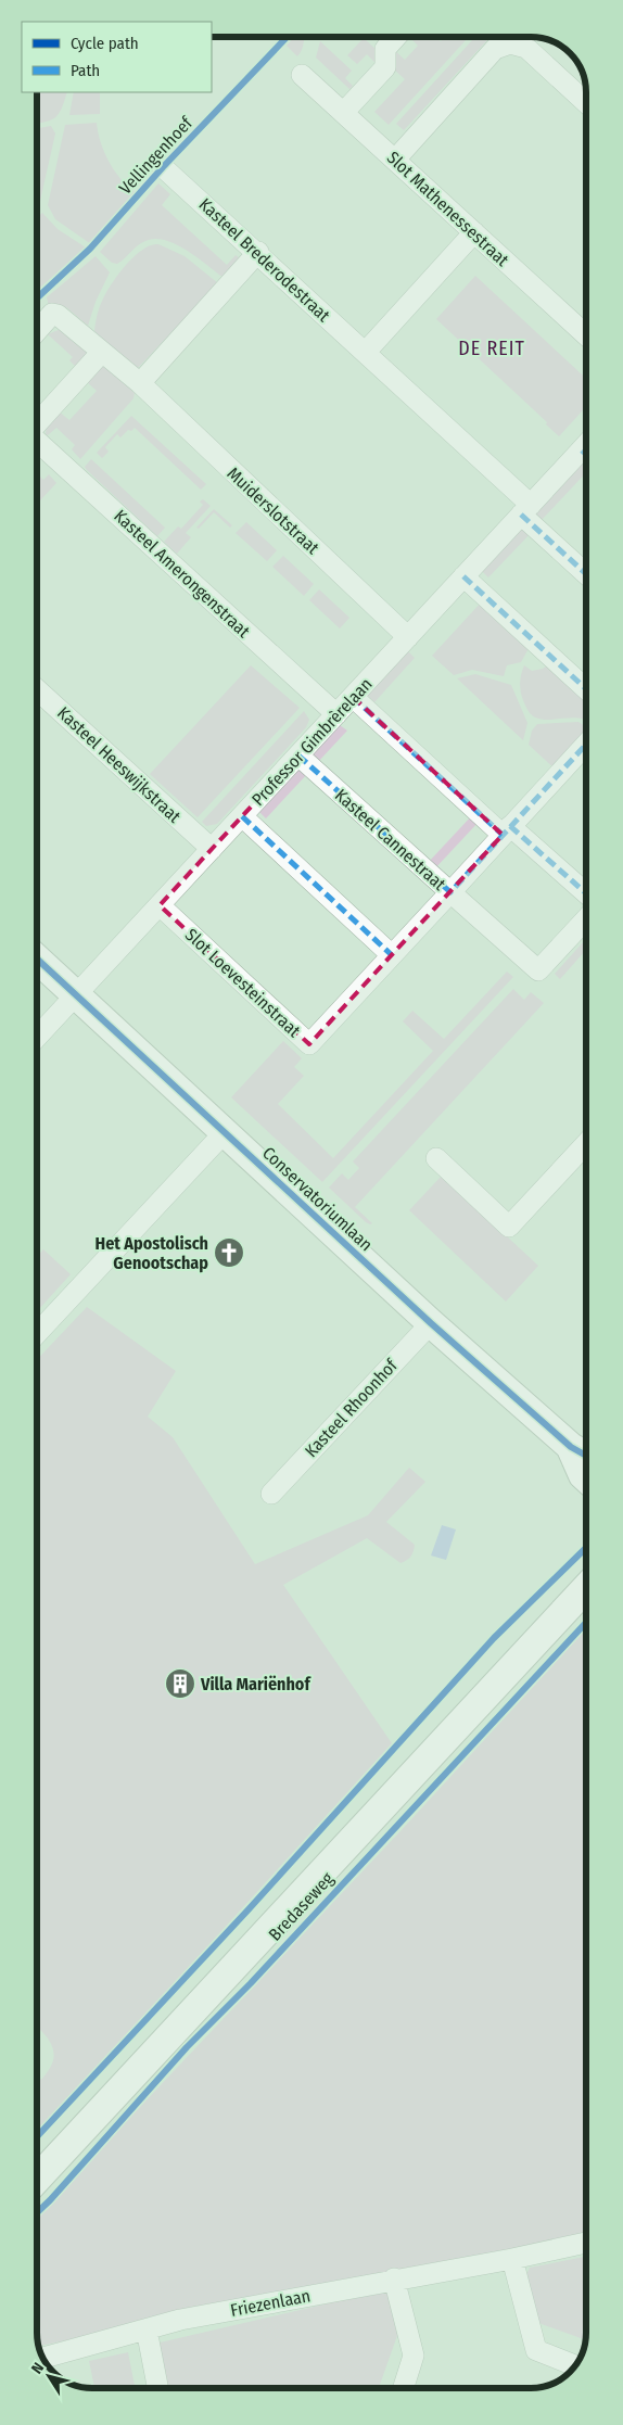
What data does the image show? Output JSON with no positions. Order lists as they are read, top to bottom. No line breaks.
{"streets":{"street":["Slot Mathenessestraat","Kasteel Brederodestraat","Muiderslotstraat","Kasteel Amerongenstraat","Professor Gimbrèrelaan","Kasteel Heeswijkstraat","Kasteel Cannestraat","Slot Loevesteinstraat","Conservatoriumlaan","Kasteel Rhoonhof","Bredaseweg","Friezenlaan"],"cycle path":["Vellingenhoef"]},"crossings":[["Kasteel Brederodestraat","Professor Gimbrèrelaan"],["Muiderslotstraat","Professor Gimbrèrelaan"],["Kasteel Amerongenstraat","Professor Gimbrèrelaan"],["Professor Gimbrèrelaan","Kasteel Heeswijkstraat"],["Professor Gimbrèrelaan","Kasteel Cannestraat"],["Professor Gimbrèrelaan","Slot Loevesteinstraat"],["Professor Gimbrèrelaan","Conservatoriumlaan"],["Kasteel Cannestraat","Slot Loevesteinstraat"],["Conservatoriumlaan","Kasteel Rhoonhof"]],"districts":["DE REIT"],"places":{"church":["Het Apostolisch Genootschap"],"building":["Villa Mariënhof"]},"legend":["Cycle path","Path"],"north":"top left"}
